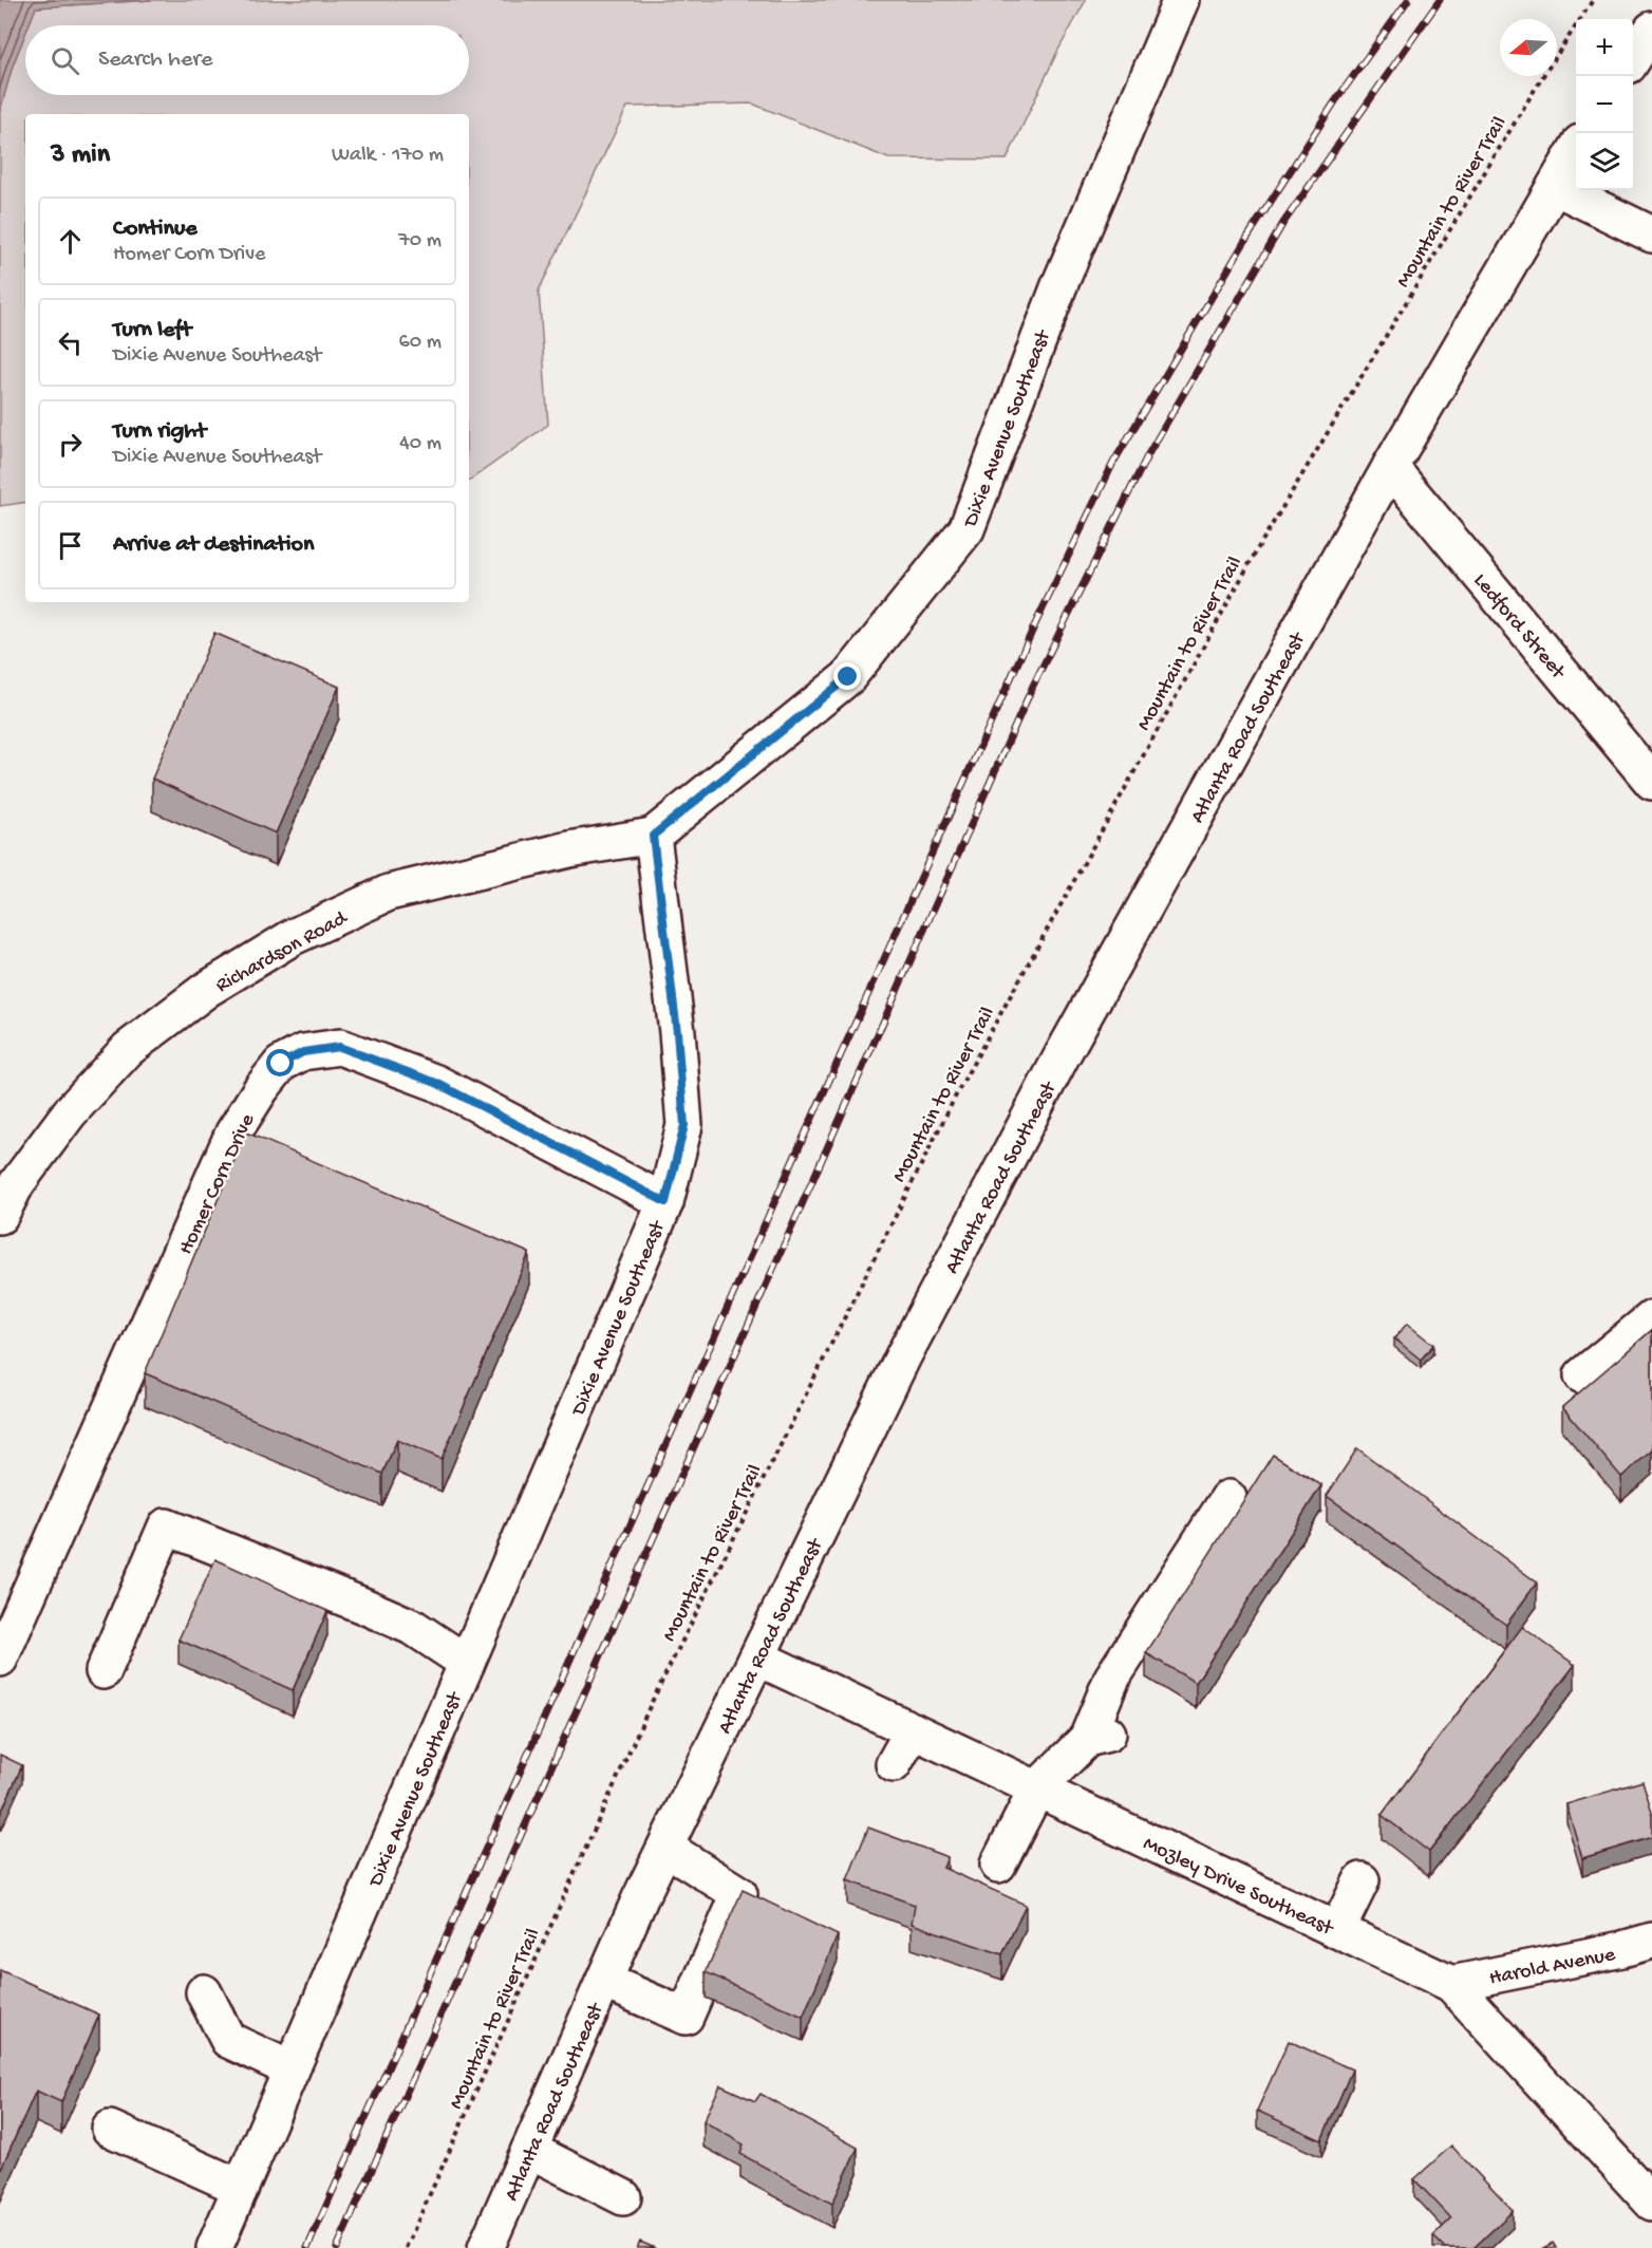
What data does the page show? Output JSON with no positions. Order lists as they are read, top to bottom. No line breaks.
{"streets":{"street":["Dixie Avenue Southeast","Ledford Street","Atlanta Road Southeast","Richardson Road","Homer Corn Drive","Mozley Drive Southeast","Harold Avenue"],"path":["Mountain to River Trail"]},"crossings":[["Dixie Avenue Southeast","Richardson Road"],["Dixie Avenue Southeast","Homer Corn Drive"],["Ledford Street","Atlanta Road Southeast"],["Atlanta Road Southeast","Mozley Drive Southeast"],["Mozley Drive Southeast","Harold Avenue"]],"north":"left","page":{"map_buttons":["+","−"],"search":"Search here","heading":["3 min","Walk · 170 m"],"list":[["Continue","Homer Corn Drive","70 m"],["Turn left","Dixie Avenue Southeast","60 m"],["Turn right","Dixie Avenue Southeast","40 m"],"Arrive at destination"]}}
